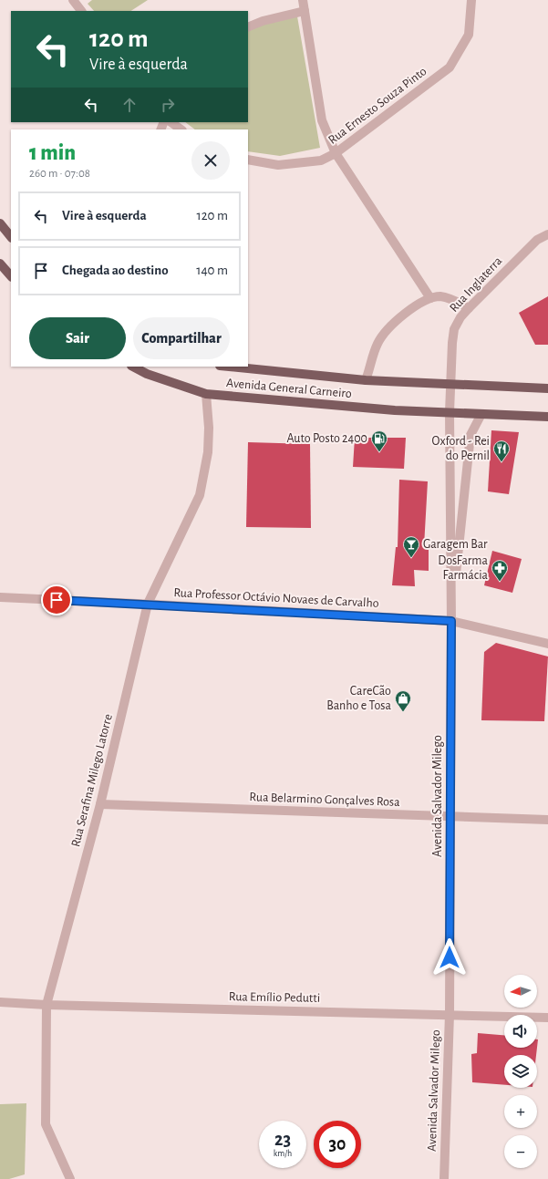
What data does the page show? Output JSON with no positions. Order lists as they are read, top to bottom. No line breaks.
{"streets":{"main road":["Avenida General Carneiro"],"street":["Rua Ernesto Souza Pinto","Rua Inglaterra","Rua Professor Octávio Novaes de Carvalho","Rua Serafina Milego Latorre","Avenida Salvador Milego","Rua Belarmino Gonçalves Rosa","Rua Emílio Pedutti"]},"crossings":[["Rua Inglaterra","Avenida General Carneiro"],["Rua Inglaterra","Avenida Salvador Milego"],["Avenida General Carneiro","Rua Serafina Milego Latorre"],["Avenida General Carneiro","Avenida Salvador Milego"],["Rua Professor Octávio Novaes de Carvalho","Rua Serafina Milego Latorre"],["Rua Professor Octávio Novaes de Carvalho","Avenida Salvador Milego"],["Rua Serafina Milego Latorre","Rua Belarmino Gonçalves Rosa"],["Rua Serafina Milego Latorre","Rua Emílio Pedutti"],["Avenida Salvador Milego","Rua Belarmino Gonçalves Rosa"],["Avenida Salvador Milego","Rua Emílio Pedutti"]],"places":{"fuel station":["Auto Posto 2400"],"restaurant":["Oxford - Rei do Pernil"],"bar":["Garagem Bar"],"pharmacy":["DosFarma Farmácia"],"shop":["CareCão Banho e Tosa"]},"north":"left","page":{"turn":["120 m","Vire à esquerda"],"heading":["1 min","260 m · 07:08"],"list":[{"name":"Vire à esquerda","value":"120 m"},{"name":"Chegada ao destino","value":"140 m"}],"buttons":["Sair","Compartilhar"],"map_buttons":["+","−"],"speed":"23 km/h","limit":"30"}}
